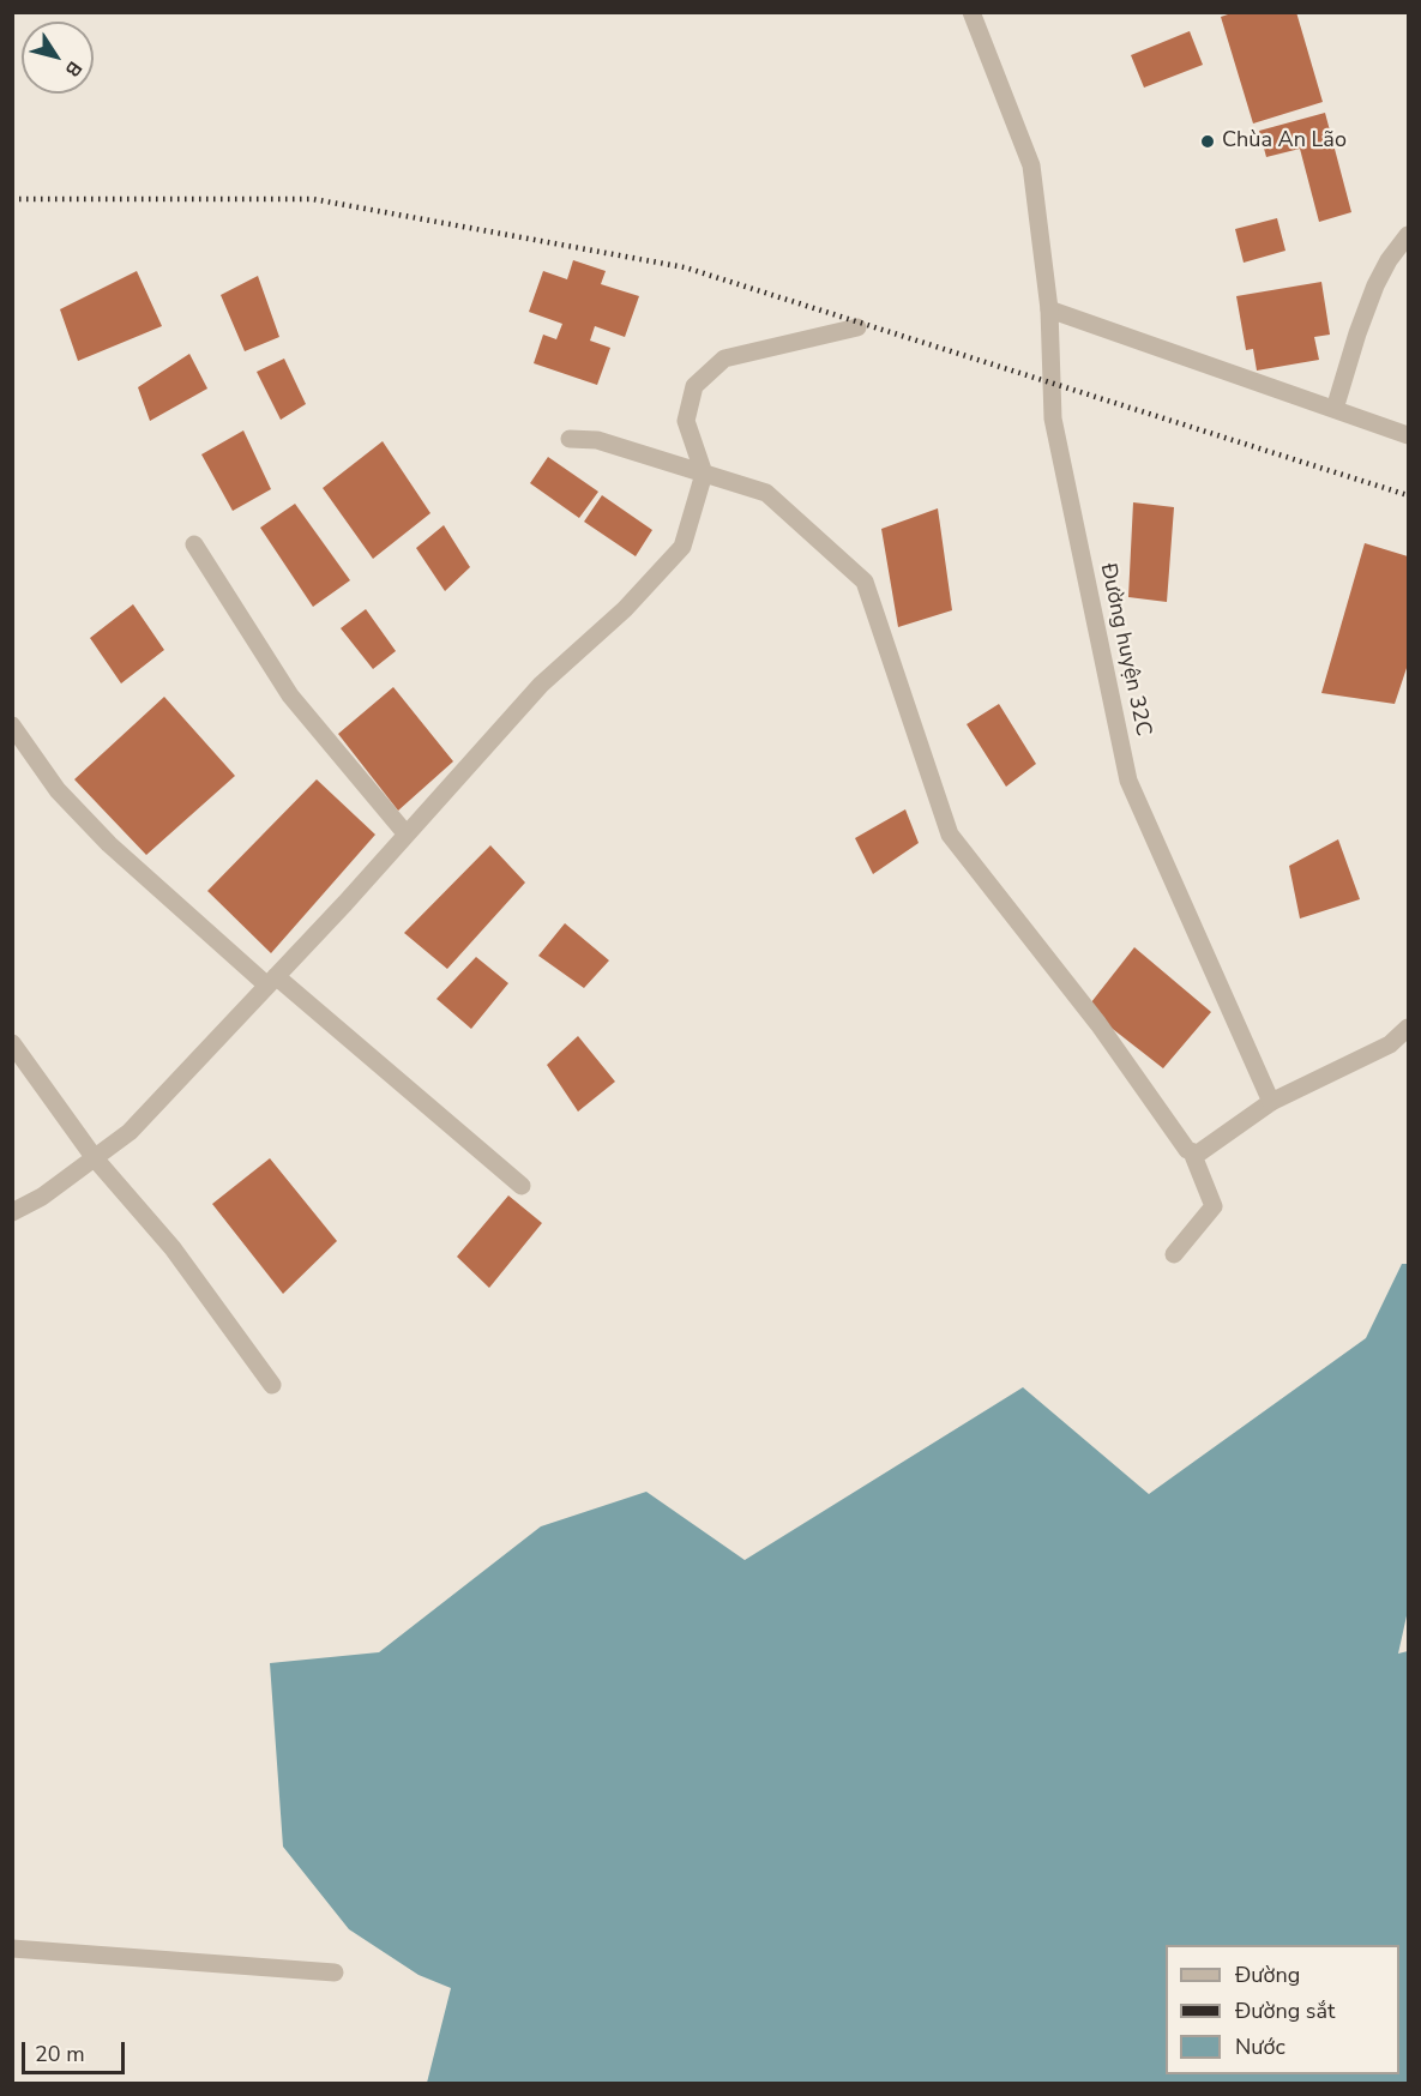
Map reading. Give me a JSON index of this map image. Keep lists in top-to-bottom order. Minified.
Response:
{"streets":{"street":["Đường huyện 32C"]},"places":["Chùa An Lão"],"legend":["Đường","Đường sắt","Nước"],"scale_bar":"20 m","north":"bottom right"}
